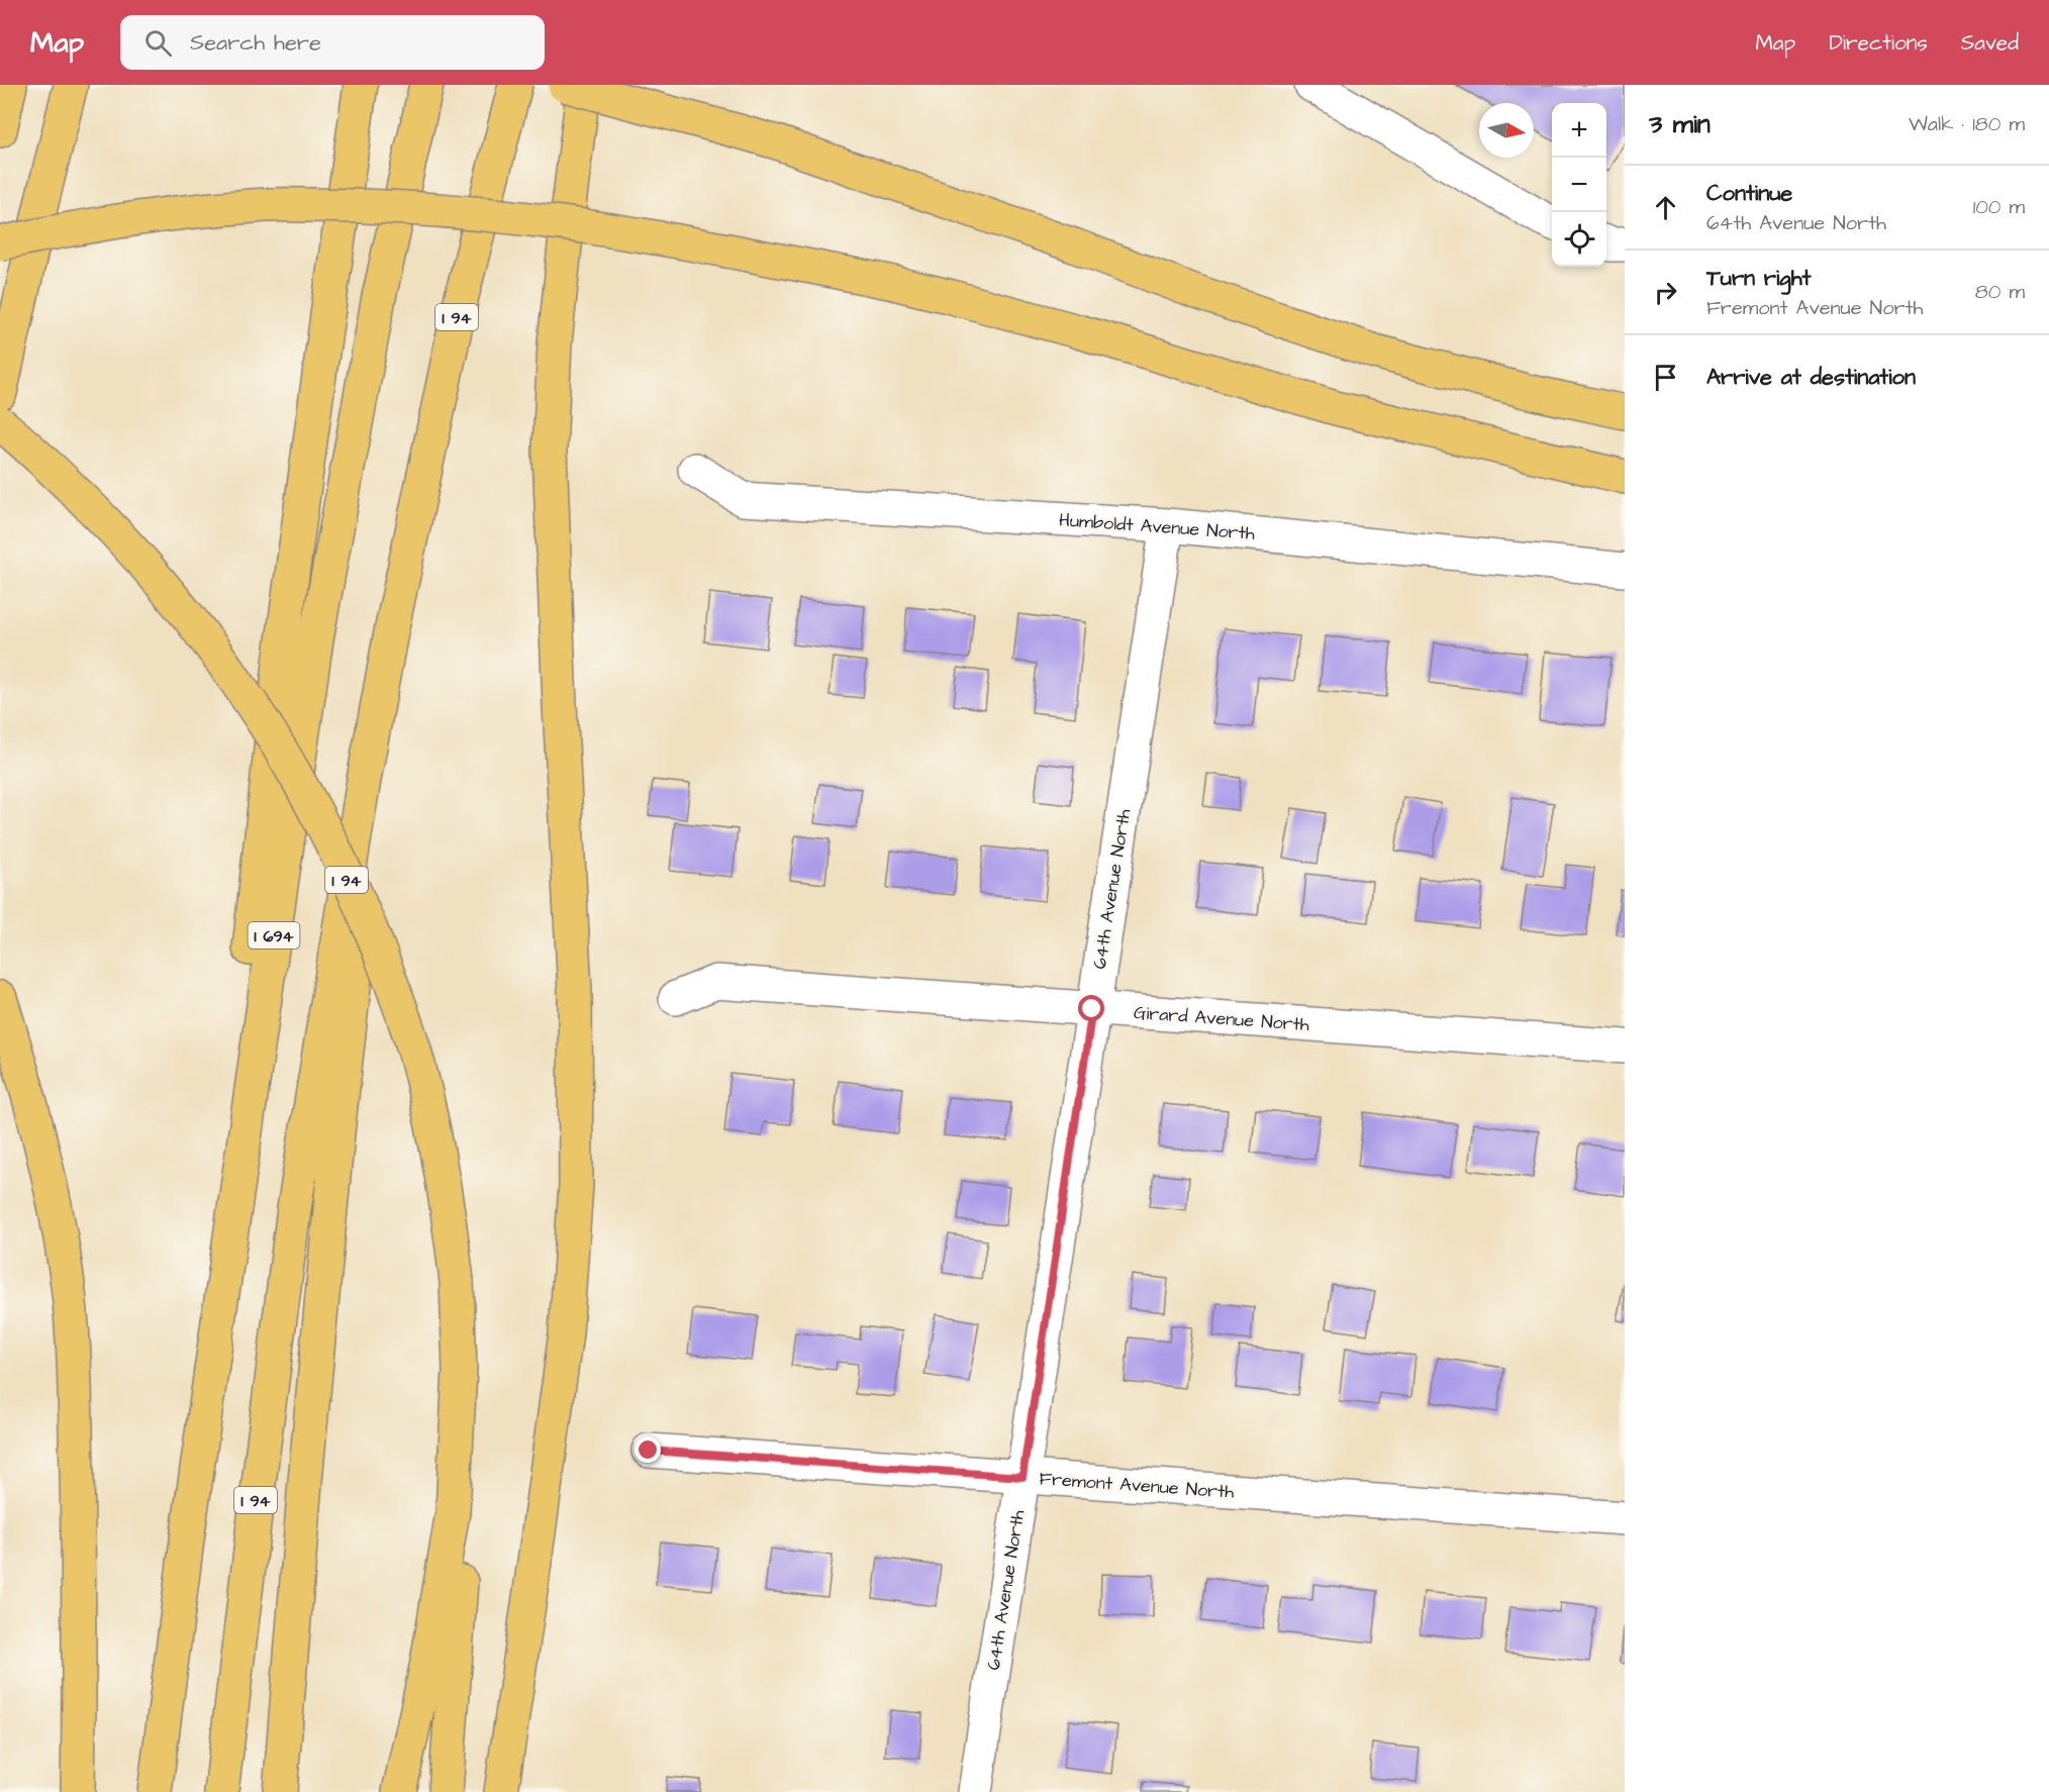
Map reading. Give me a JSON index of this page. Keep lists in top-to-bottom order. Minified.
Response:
{"streets":{"highway":["I 94","I 694"],"street":["Humboldt Avenue North","64th Avenue North","Girard Avenue North","Fremont Avenue North"]},"crossings":[["Humboldt Avenue North","64th Avenue North"],["64th Avenue North","Girard Avenue North"],["64th Avenue North","Fremont Avenue North"]],"north":"right","page":{"header":"Map","search":"Search here","nav":["Map","Directions","Saved"],"heading":["3 min","Walk · 180 m"],"map_buttons":["+","−"],"list":[["Continue","64th Avenue North","100 m"],["Turn right","Fremont Avenue North","80 m"],"Arrive at destination"]}}
